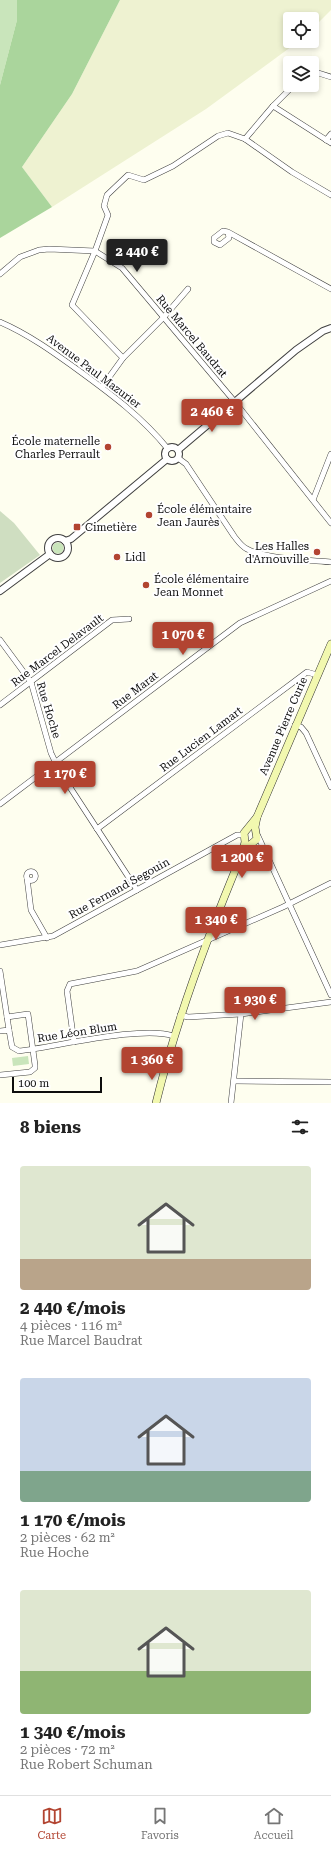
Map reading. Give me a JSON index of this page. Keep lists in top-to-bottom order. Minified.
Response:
{"streets":{"main road":["Avenue Pierre Curie"],"street":["Rue Marcel Baudrat","Avenue Paul Mazurier","Rue Marcel Delavault","Rue Marat","Rue Hoche","Rue Lucien Lamart","Rue Fernand Segouin","Rue Léon Blum"]},"crossings":[["Rue Marcel Delavault","Rue Hoche"],["Rue Marat","Rue Hoche"],["Rue Hoche","Rue Lucien Lamart"],["Rue Hoche","Rue Fernand Segouin"],["Avenue Pierre Curie","Rue Lucien Lamart"],["Avenue Pierre Curie","Rue Fernand Segouin"],["Avenue Pierre Curie","Rue Léon Blum"]],"places":{"other":["École maternelle Charles Perrault","École élémentaire Jean Jaurès","Les Halles d'Arnouville","Lidl","École élémentaire Jean Monnet"],"transit":["Cimetière"]},"scale_bar":"100 m","page":{"price":["2 440 €","2 460 €","1 070 €","1 170 €","1 200 €","1 340 €","1 930 €","1 360 €"],"scale":"100 m","heading":"8 biens","list":[{"name":"2 440 €/mois","note":"4 pièces · 116 m² · Rue Marcel Baudrat"},{"name":"1 170 €/mois","note":"2 pièces · 62 m² · Rue Hoche"},{"name":"1 340 €/mois","note":"2 pièces · 72 m² · Rue Robert Schuman"}],"tabs":["Carte","Favoris","Accueil"]}}
